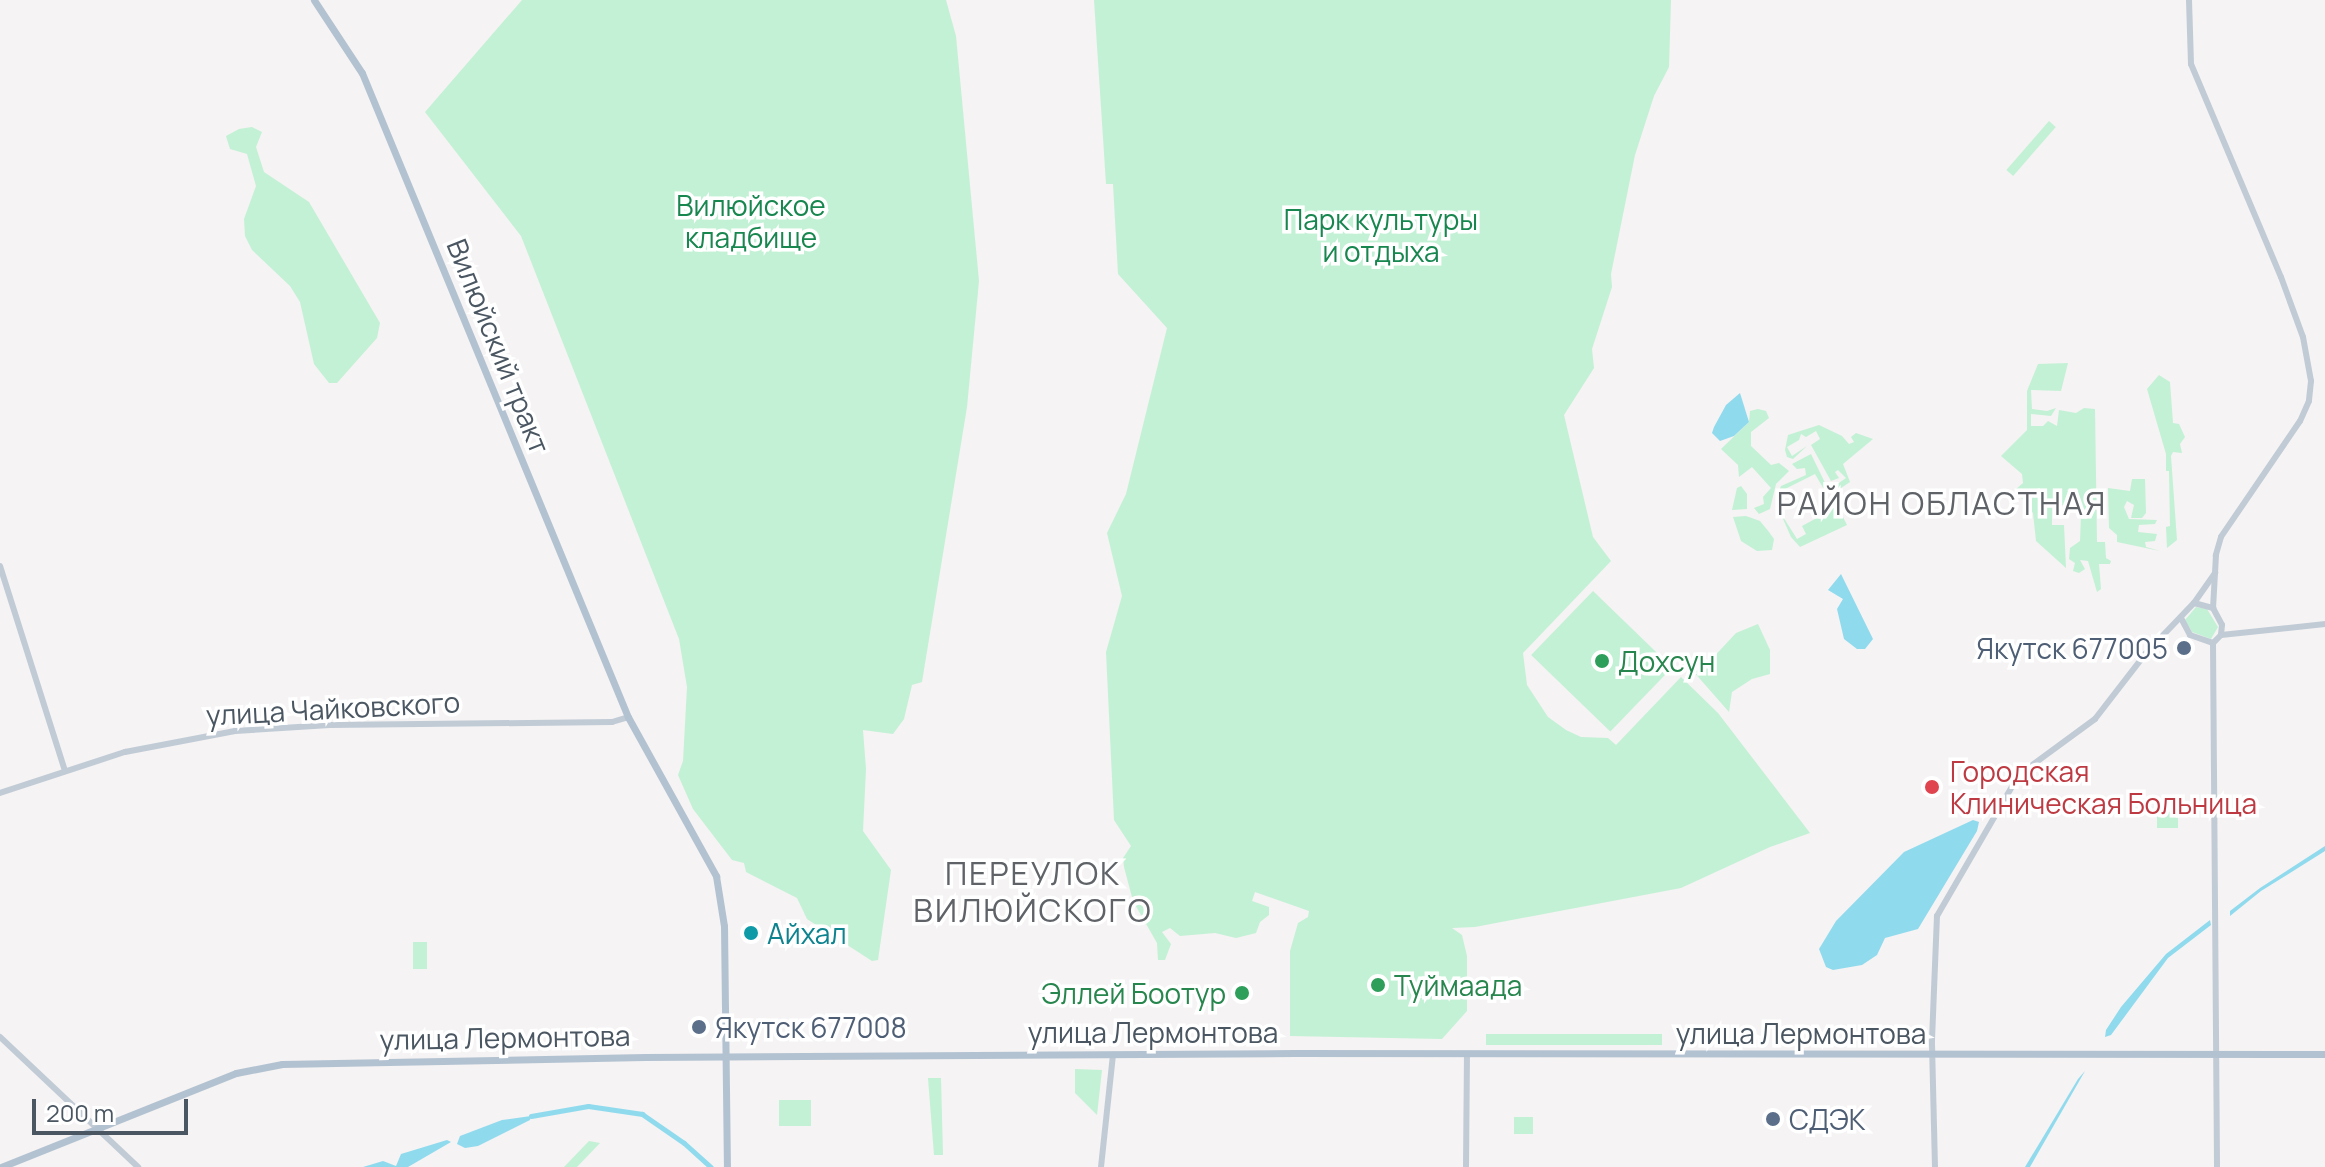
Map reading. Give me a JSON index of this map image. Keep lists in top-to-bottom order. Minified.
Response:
{"streets":{"main road":["Вилюйский тракт","улица Лермонтова"],"street":["улица Чайковского"]},"crossings":[["Вилюйский тракт","улица Чайковского"],["Вилюйский тракт","улица Лермонтова"]],"districts":["РАЙОН ОБЛАСТНАЯ","ПЕРЕУЛОК ВИЛЮЙСКОГО"],"parks":["Вилюйское кладбище","Парк культуры и отдыха"],"places":["Якутск 677005","Дохсун","Городская Клиническая Больница","Айхал","Туймаада","Эллей Боотур","Якутск 677008","СДЭК"],"scale_bar":"200 m"}
